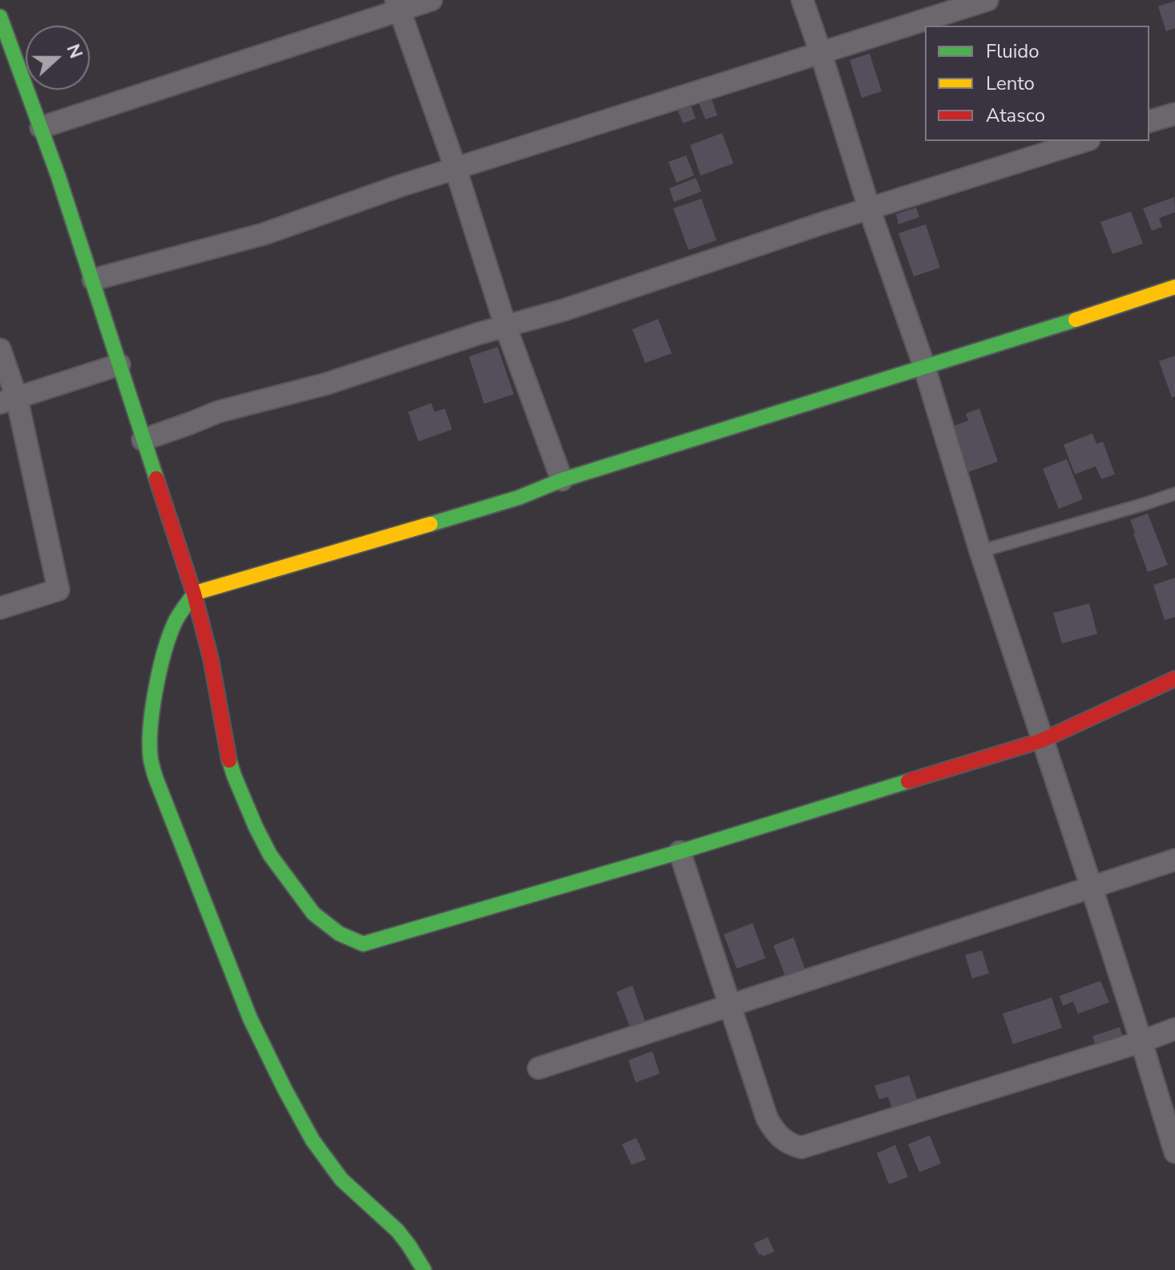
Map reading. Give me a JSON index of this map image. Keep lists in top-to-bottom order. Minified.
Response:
{"legend":["Fluido","Lento","Atasco"],"north":"right"}
